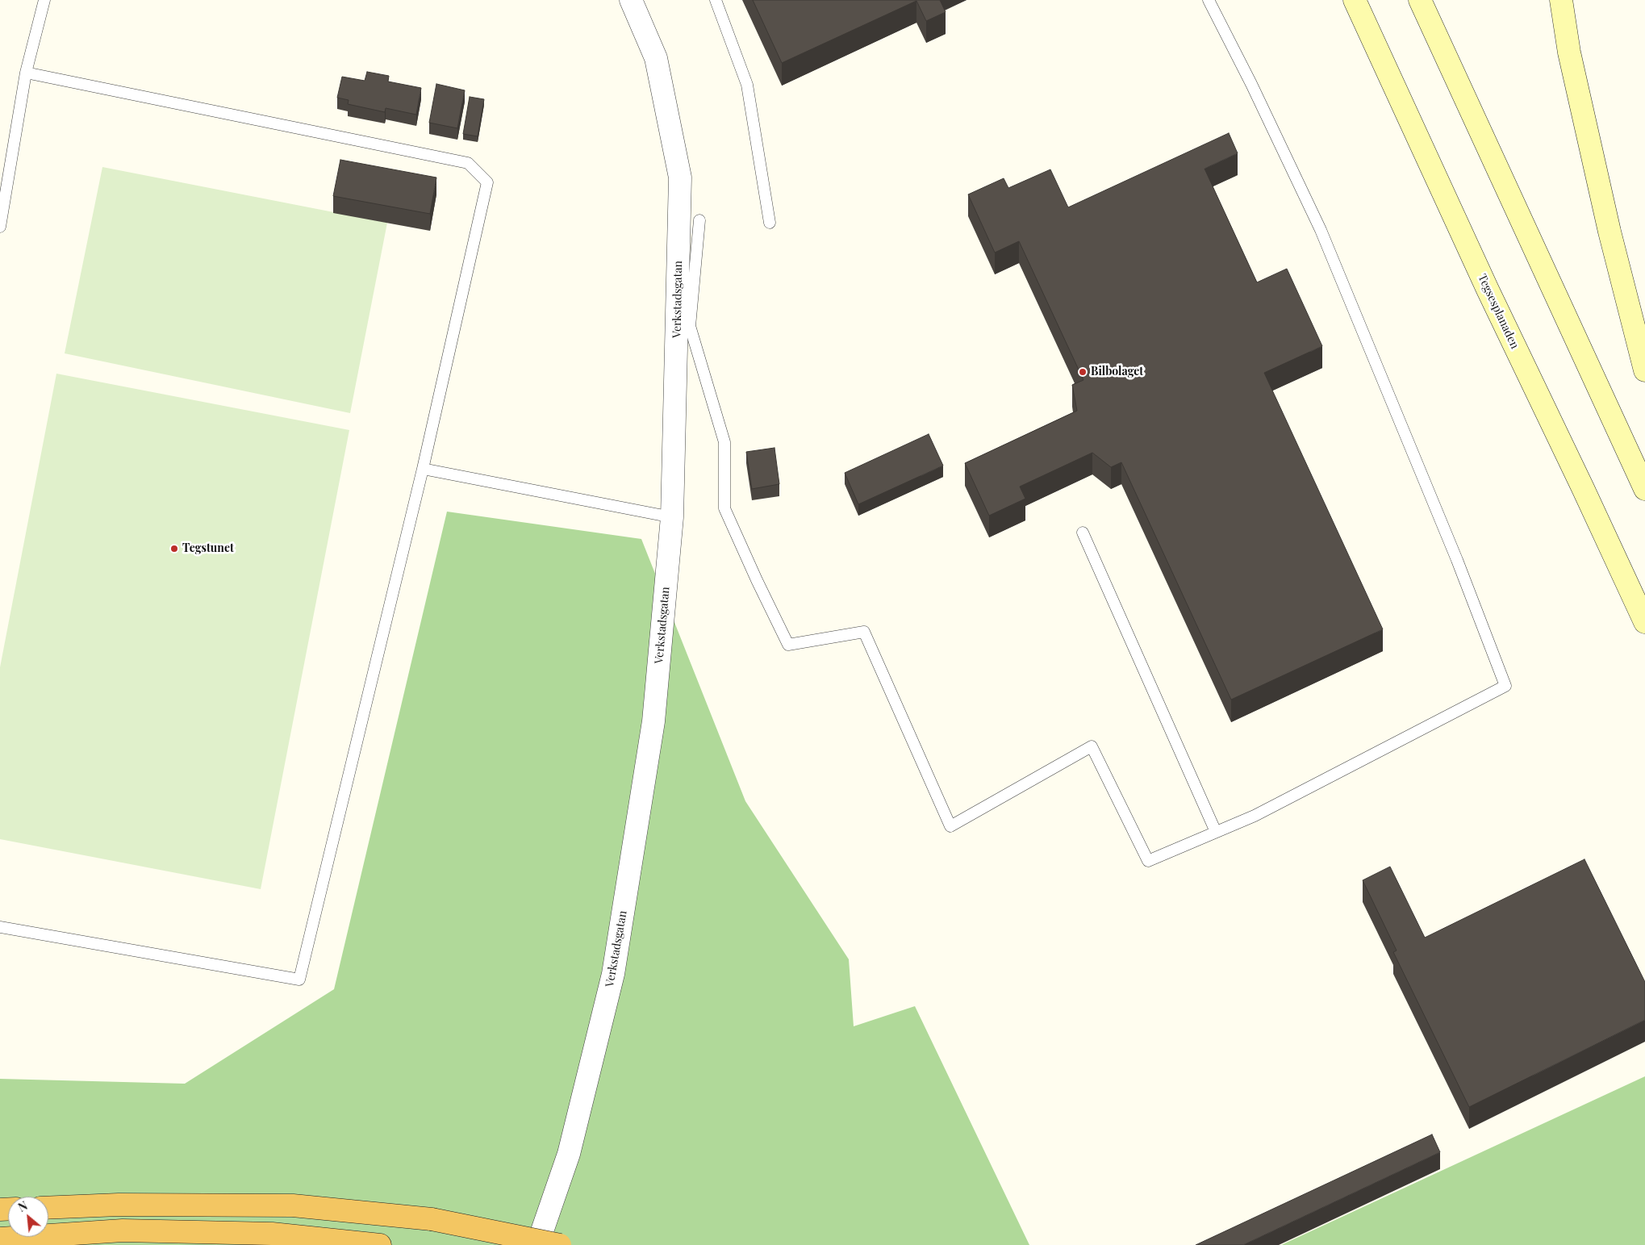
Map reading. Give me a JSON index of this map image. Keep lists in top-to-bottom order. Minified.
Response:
{"streets":{"main road":["Tegsesplanaden"],"street":["Verkstadsgatan"]},"places":["Bilbolaget","Tegstunet"],"north":"top left"}
